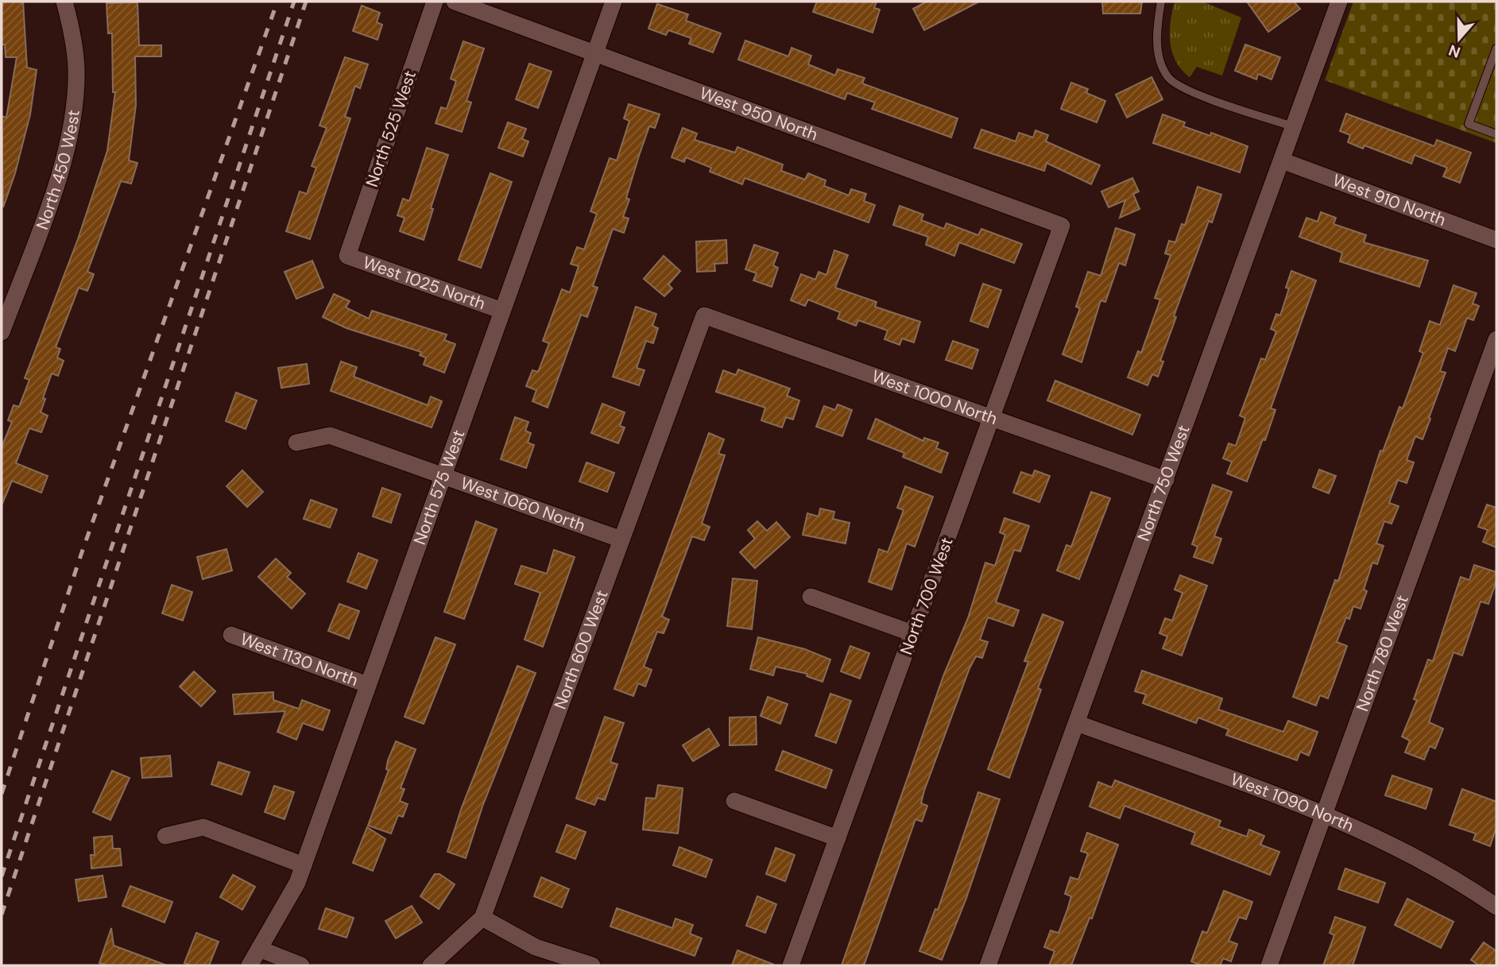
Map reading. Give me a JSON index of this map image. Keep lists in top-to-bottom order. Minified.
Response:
{"streets":{"street":["West 950 North","North 525 West","North 450 West","West 910 North","West 1025 North","West 1000 North","North 750 West","North 575 West","West 1060 North","North 700 West","North 600 West","North 780 West","West 1130 North","West 1090 North"]},"crossings":[["West 950 North","North 575 West"],["West 950 North","North 700 West"],["North 525 West","West 1025 North"],["West 910 North","North 750 West"],["West 1025 North","North 575 West"],["West 1000 North","North 750 West"],["West 1000 North","North 700 West"],["West 1000 North","North 600 West"],["North 750 West","West 1090 North"],["North 575 West","West 1060 North"],["North 575 West","West 1130 North"],["West 1060 North","North 600 West"],["North 780 West","West 1090 North"]],"north":"bottom"}
